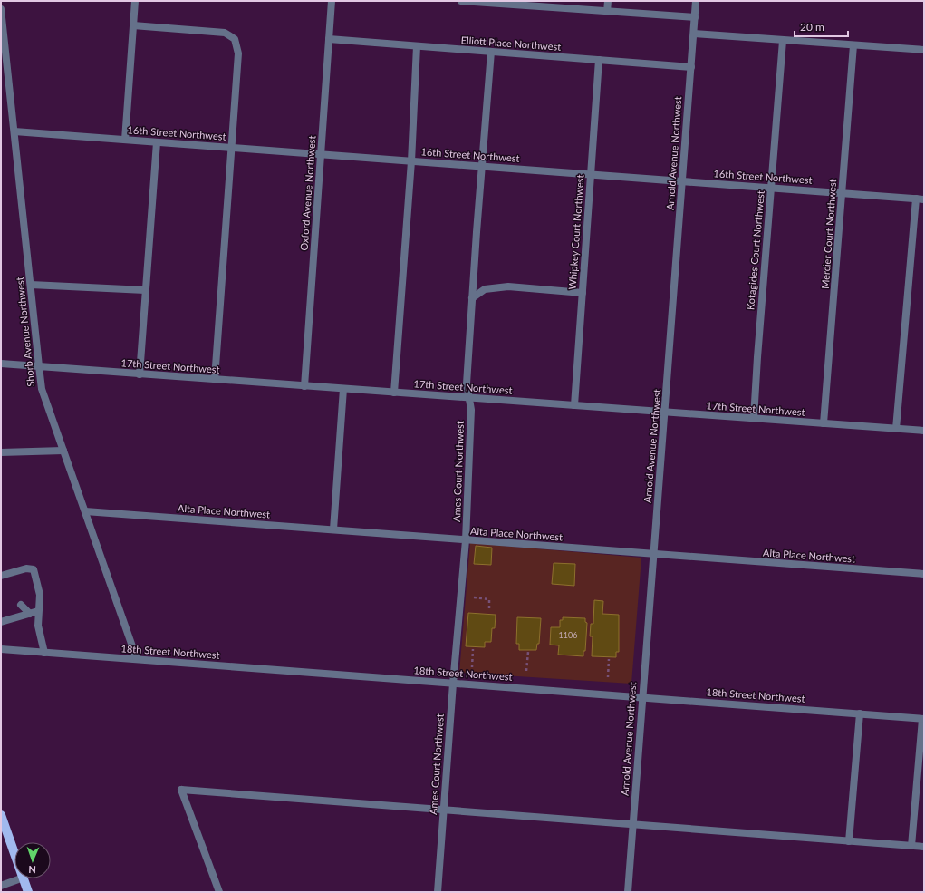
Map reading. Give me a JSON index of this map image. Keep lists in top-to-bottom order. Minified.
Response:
{"streets":{"street":["Elliott Place Northwest","16th Street Northwest","Arnold Avenue Northwest","Oxford Avenue Northwest","Whipkey Court Northwest","Mercier Court Northwest","Kotagides Court Northwest","Shorb Avenue Northwest","17th Street Northwest","Ames Court Northwest","Alta Place Northwest","18th Street Northwest"]},"crossings":[["Elliott Place Northwest","Arnold Avenue Northwest"],["Elliott Place Northwest","Oxford Avenue Northwest"],["Elliott Place Northwest","Whipkey Court Northwest"],["Elliott Place Northwest","Ames Court Northwest"],["16th Street Northwest","Arnold Avenue Northwest"],["16th Street Northwest","Oxford Avenue Northwest"],["16th Street Northwest","Whipkey Court Northwest"],["16th Street Northwest","Mercier Court Northwest"],["16th Street Northwest","Kotagides Court Northwest"],["16th Street Northwest","Shorb Avenue Northwest"],["16th Street Northwest","Ames Court Northwest"],["Arnold Avenue Northwest","17th Street Northwest"],["Arnold Avenue Northwest","Alta Place Northwest"],["Arnold Avenue Northwest","18th Street Northwest"],["Oxford Avenue Northwest","17th Street Northwest"],["Whipkey Court Northwest","17th Street Northwest"],["Mercier Court Northwest","17th Street Northwest"],["Kotagides Court Northwest","17th Street Northwest"],["Shorb Avenue Northwest","17th Street Northwest"],["Shorb Avenue Northwest","Alta Place Northwest"],["Shorb Avenue Northwest","18th Street Northwest"],["17th Street Northwest","Ames Court Northwest"],["Ames Court Northwest","Alta Place Northwest"],["Ames Court Northwest","18th Street Northwest"]],"house_numbers":["1106"],"scale_bar":"20 m","north":"bottom"}
